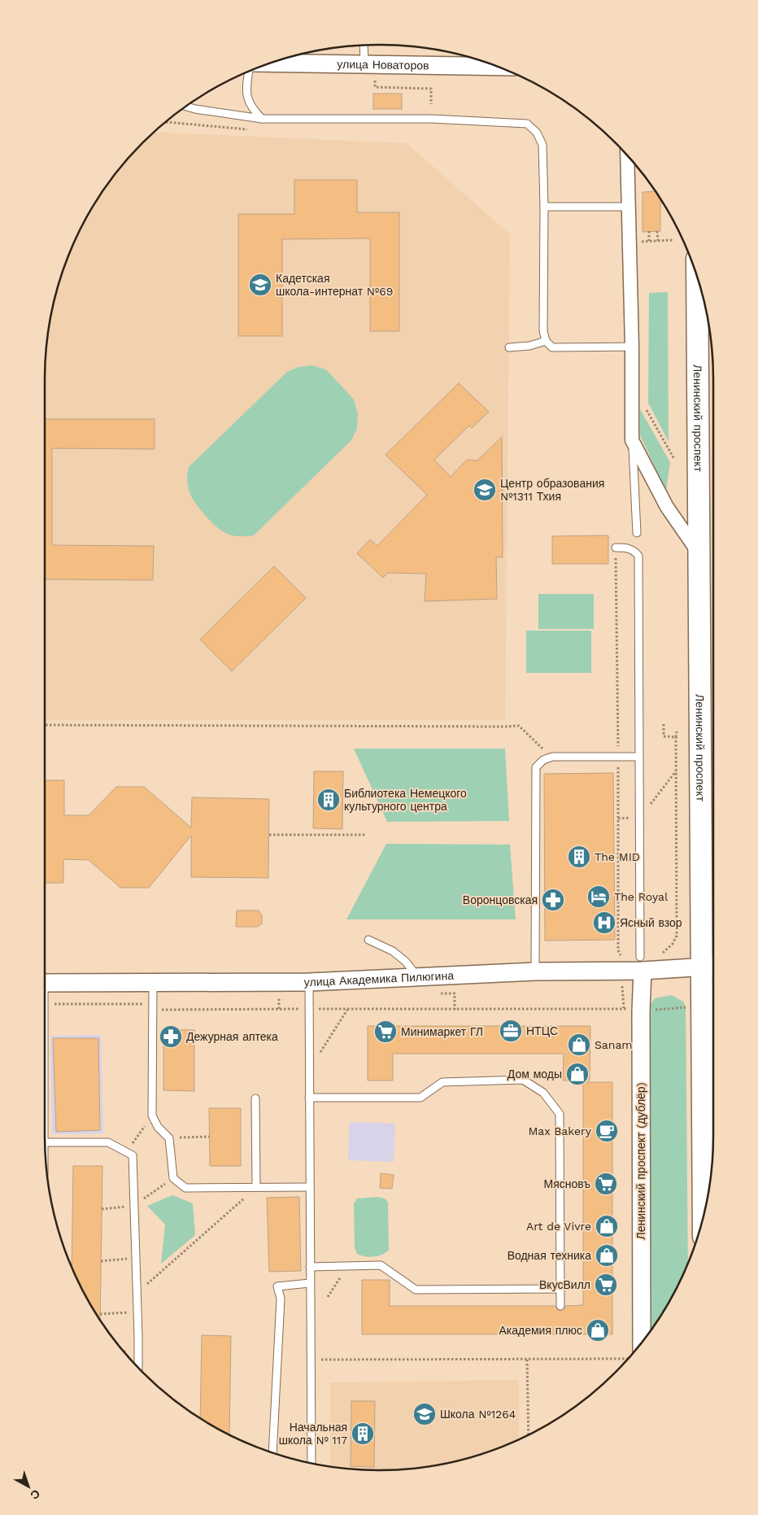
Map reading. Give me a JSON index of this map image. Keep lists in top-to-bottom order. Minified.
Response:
{"streets":{"main road":["Ленинский проспект"],"street":["улица Новаторов","улица Академика Пилюгина","Ленинский проспект (дублёр)"]},"crossings":[["Ленинский проспект","улица Академика Пилюгина"],["улица Академика Пилюгина","Ленинский проспект (дублёр)"]],"places":{"school or university":["Кадетская школа-интернат №69","Центр образования №1311 Тхия","Школа №1264"],"building":["Библиотека Немецкого культурного центра","The MID","Начальная школа № 117"],"hotel":["The Royal"],"pharmacy":["Воронцовская","Дежурная аптека"],"hospital":["Ясный взор"],"office":["НТЦС"],"supermarket":["Минимаркет ГЛ","Мясновъ","ВкусВилл"],"shop":["Sanam","Дом моды","Art de Vivre","Водная техника","Академия плюс"],"cafe":["Max Bakery"]},"north":"bottom right"}
